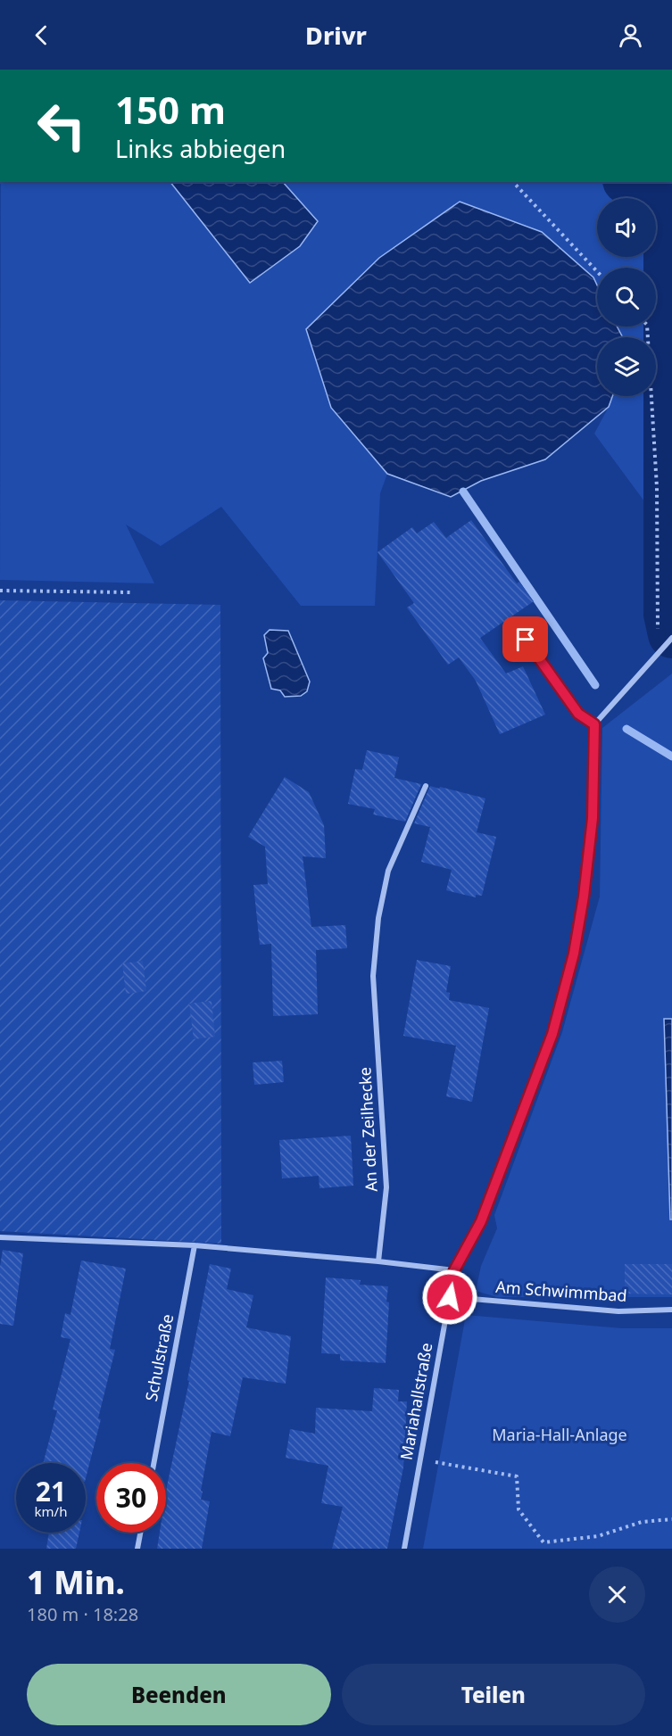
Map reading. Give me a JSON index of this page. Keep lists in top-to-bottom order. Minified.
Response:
{"streets":{"street":["An der Zeilhecke","Am Schwimmbad","Schulstraße","Mariahallstraße"]},"crossings":[["Am Schwimmbad","Mariahallstraße"]],"parks":["Maria-Hall-Anlage"],"page":{"header":"Drivr","turn":["150 m","Links abbiegen"],"speed":"21 km/h","limit":"30","heading":["1 Min.","180 m · 18:28"],"buttons":["Beenden","Teilen"]}}
